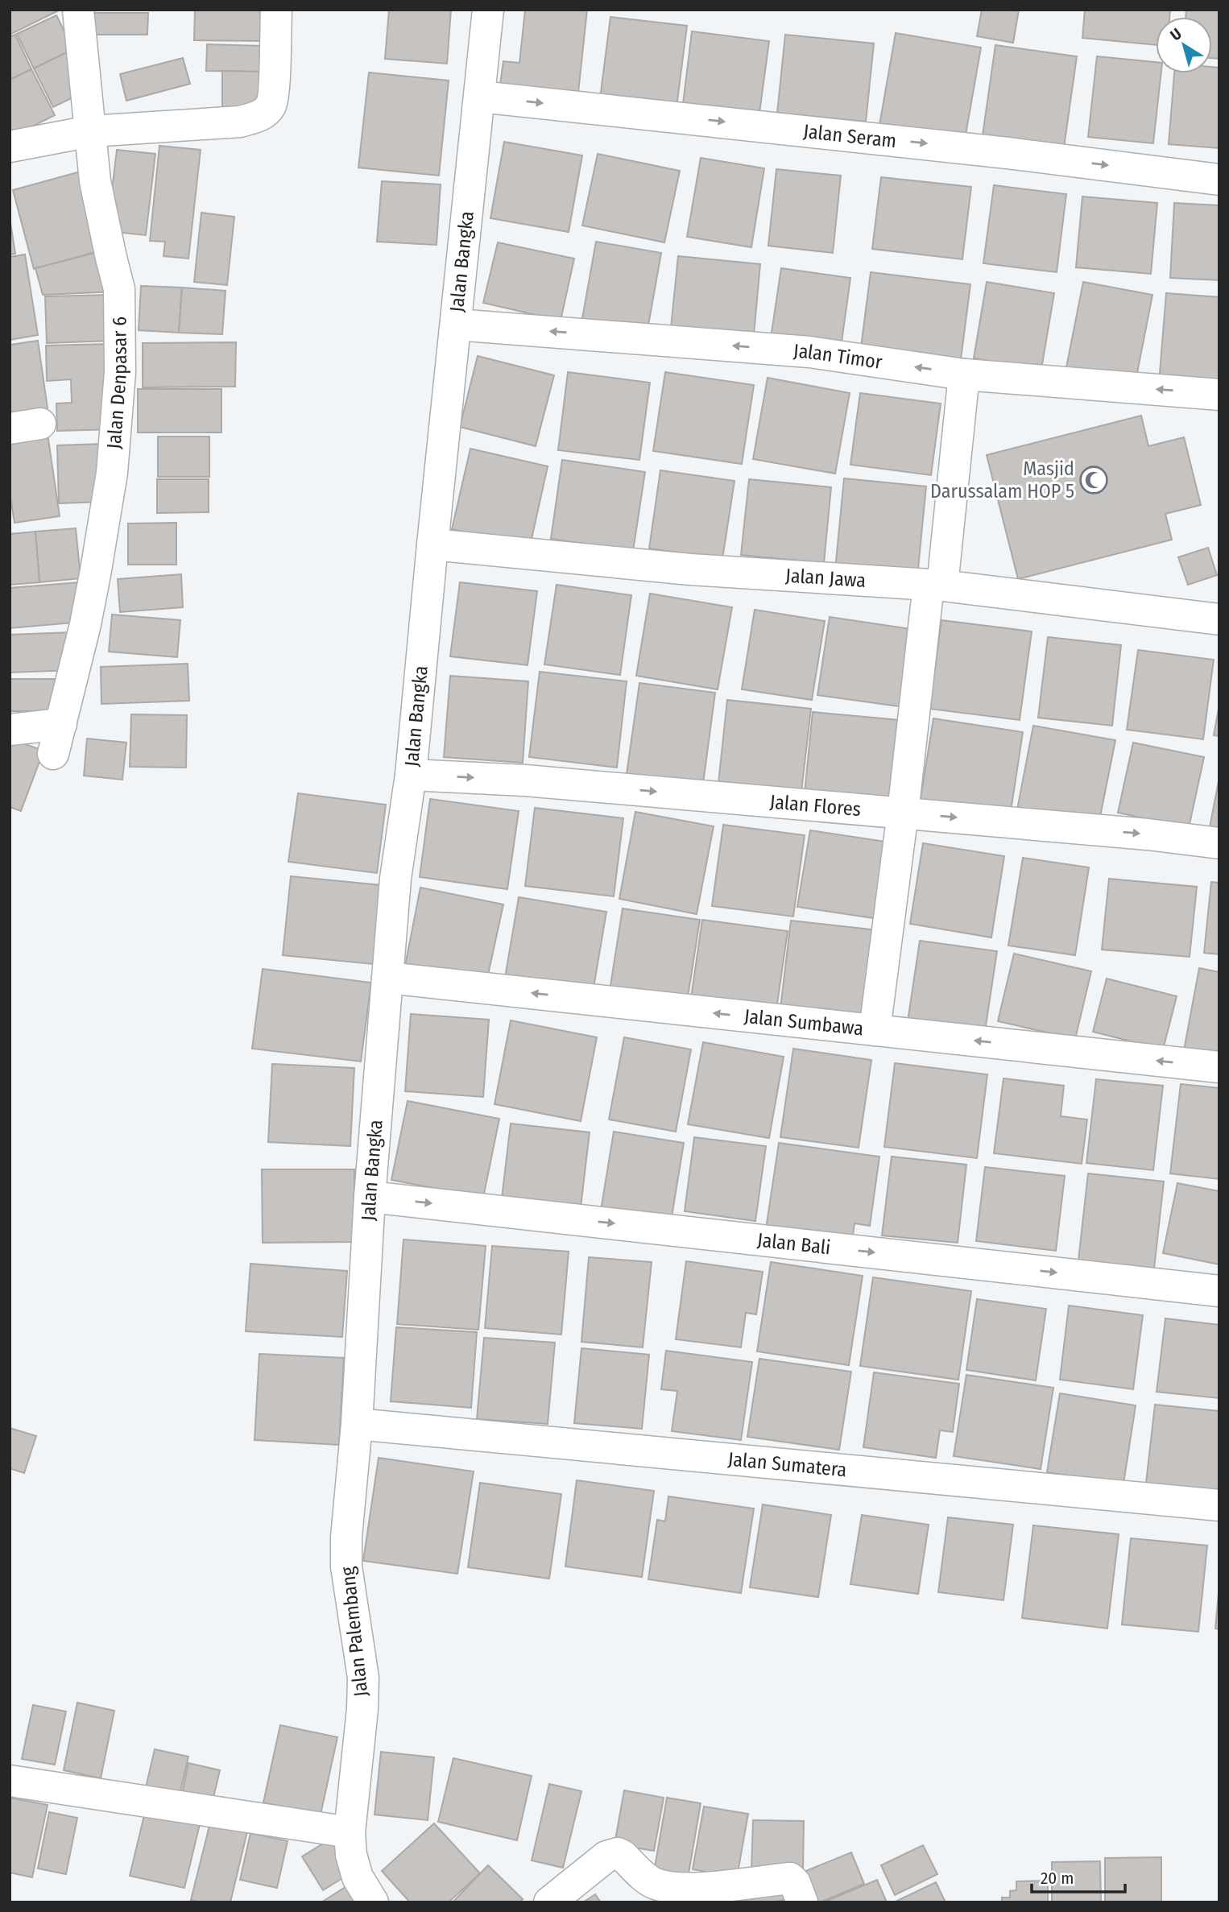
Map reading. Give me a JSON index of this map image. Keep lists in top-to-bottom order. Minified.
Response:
{"streets":{"street":["Jalan Seram","Jalan Bangka","Jalan Timor","Jalan Denpasar 6","Jalan Jawa","Jalan Flores","Jalan Sumbawa","Jalan Bali","Jalan Sumatera","Jalan Palembang"]},"crossings":[["Jalan Seram","Jalan Bangka"],["Jalan Bangka","Jalan Timor"],["Jalan Bangka","Jalan Jawa"],["Jalan Bangka","Jalan Flores"],["Jalan Bangka","Jalan Sumbawa"],["Jalan Bangka","Jalan Bali"],["Jalan Bangka","Jalan Sumatera"],["Jalan Bangka","Jalan Palembang"],["Jalan Sumatera","Jalan Palembang"]],"one_way":["Jalan Seram","Jalan Timor","Jalan Flores","Jalan Sumbawa","Jalan Bali"],"places":{"mosque":["Masjid Darussalam HOP 5"]},"scale_bar":"20 m","north":"top left"}
